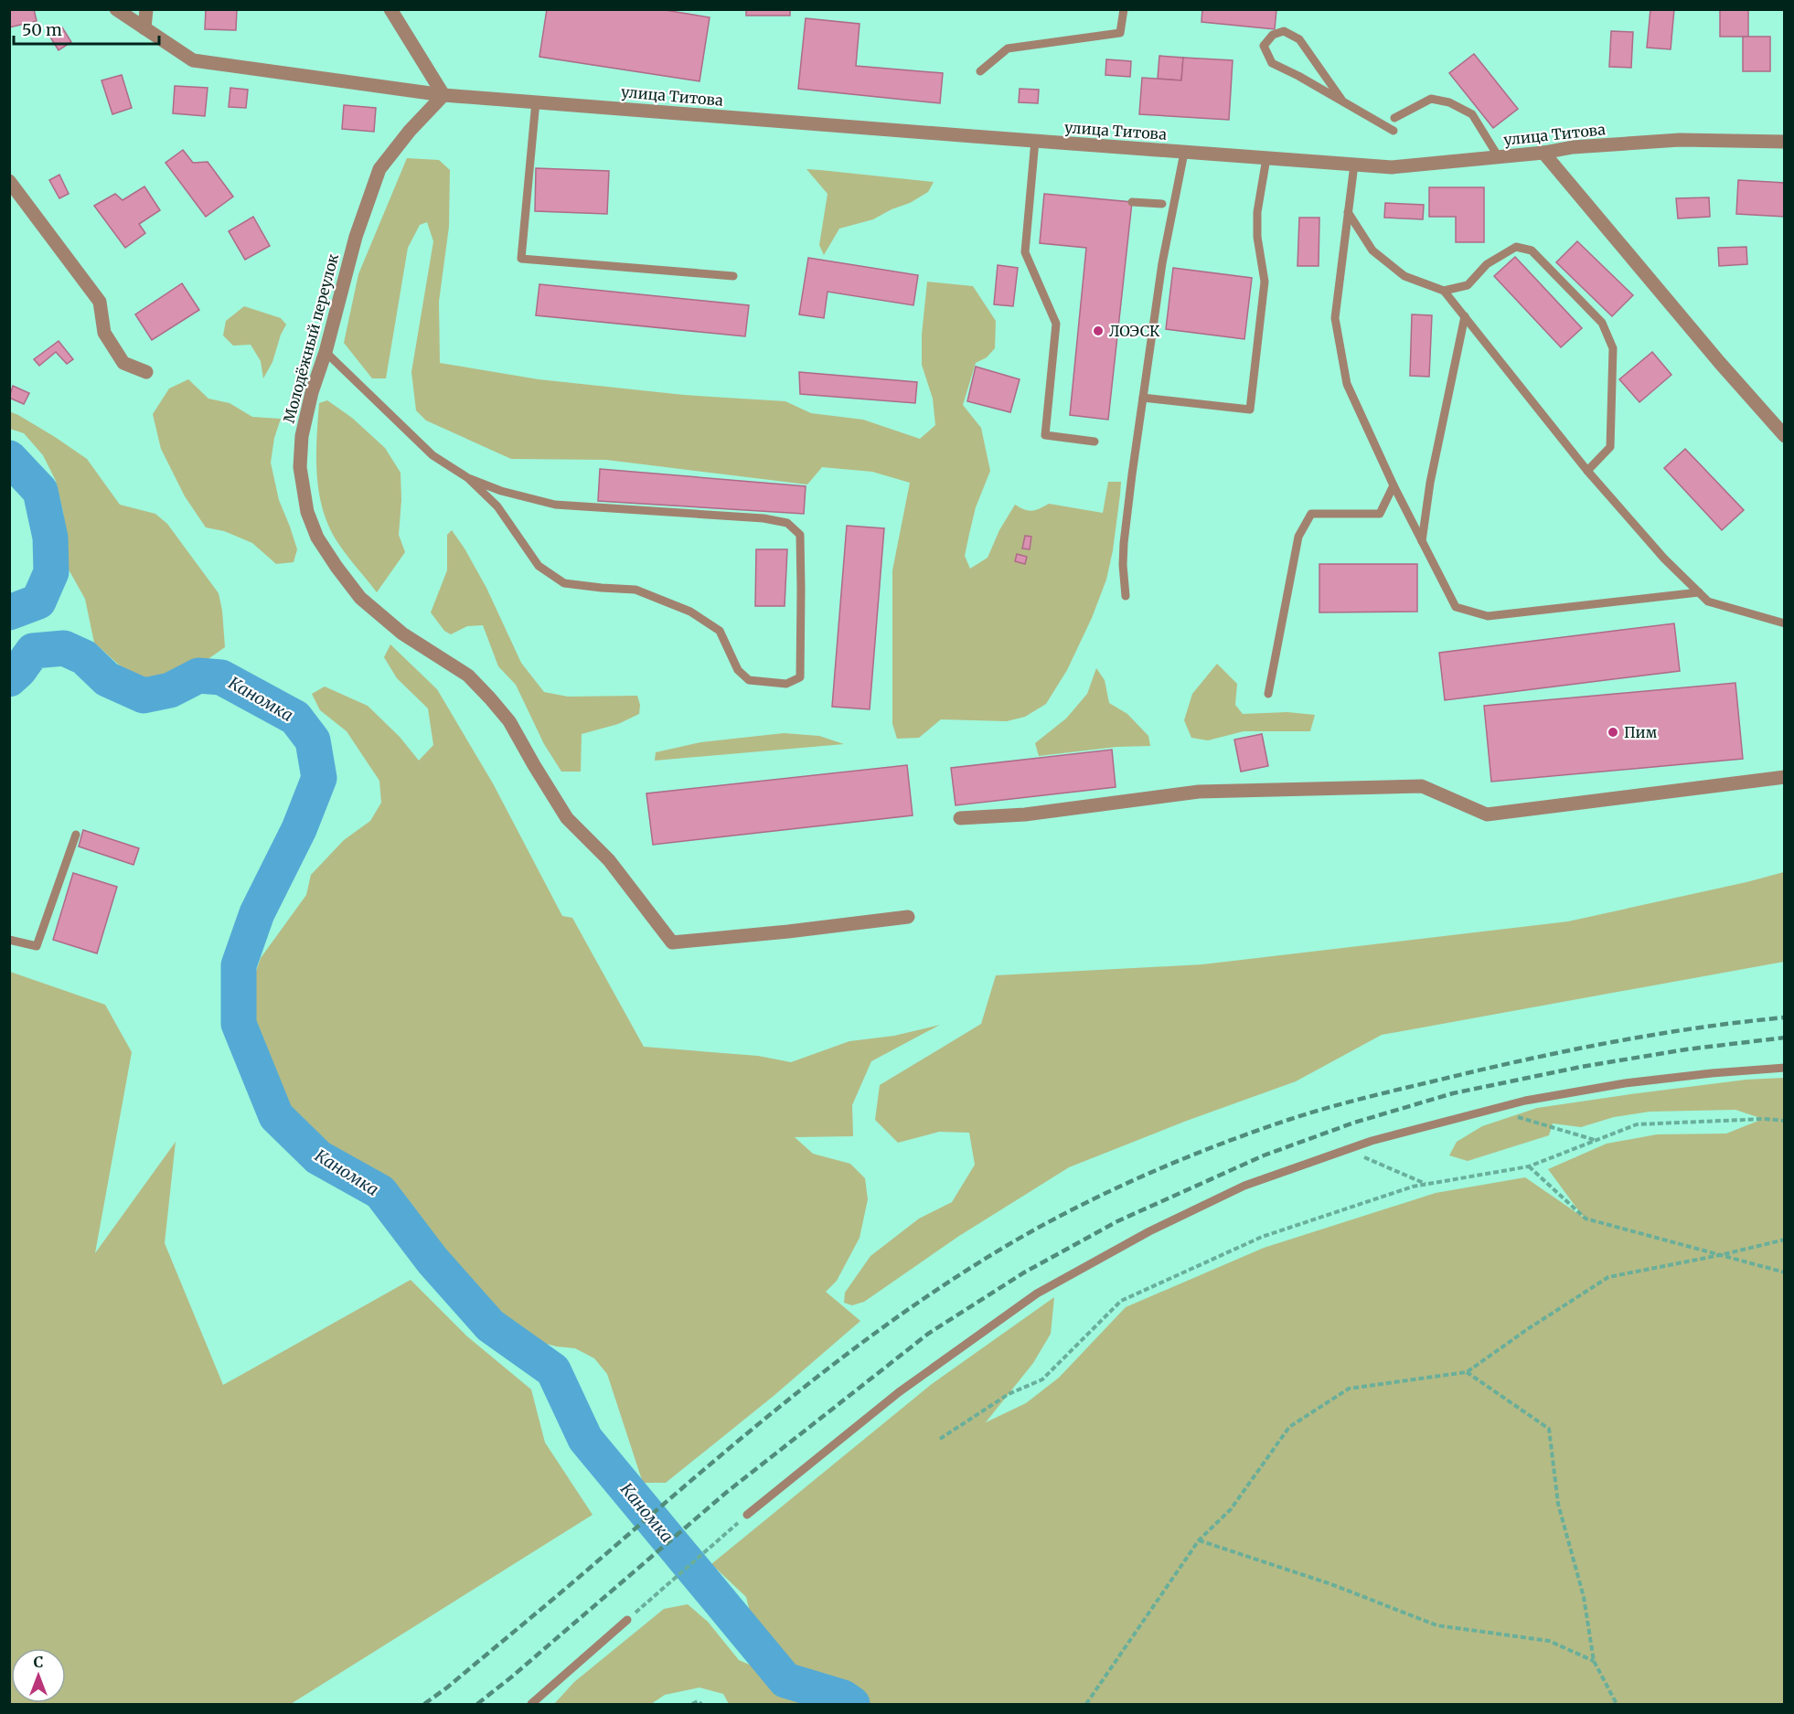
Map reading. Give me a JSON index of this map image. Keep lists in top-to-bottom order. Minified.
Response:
{"streets":{"street":["улица Титова","Молодёжный переулок"]},"crossings":[["улица Титова","Молодёжный переулок"]],"water":["Каномка"],"places":["ЛОЭСК","Пим"],"scale_bar":"50 m","north":"top"}
